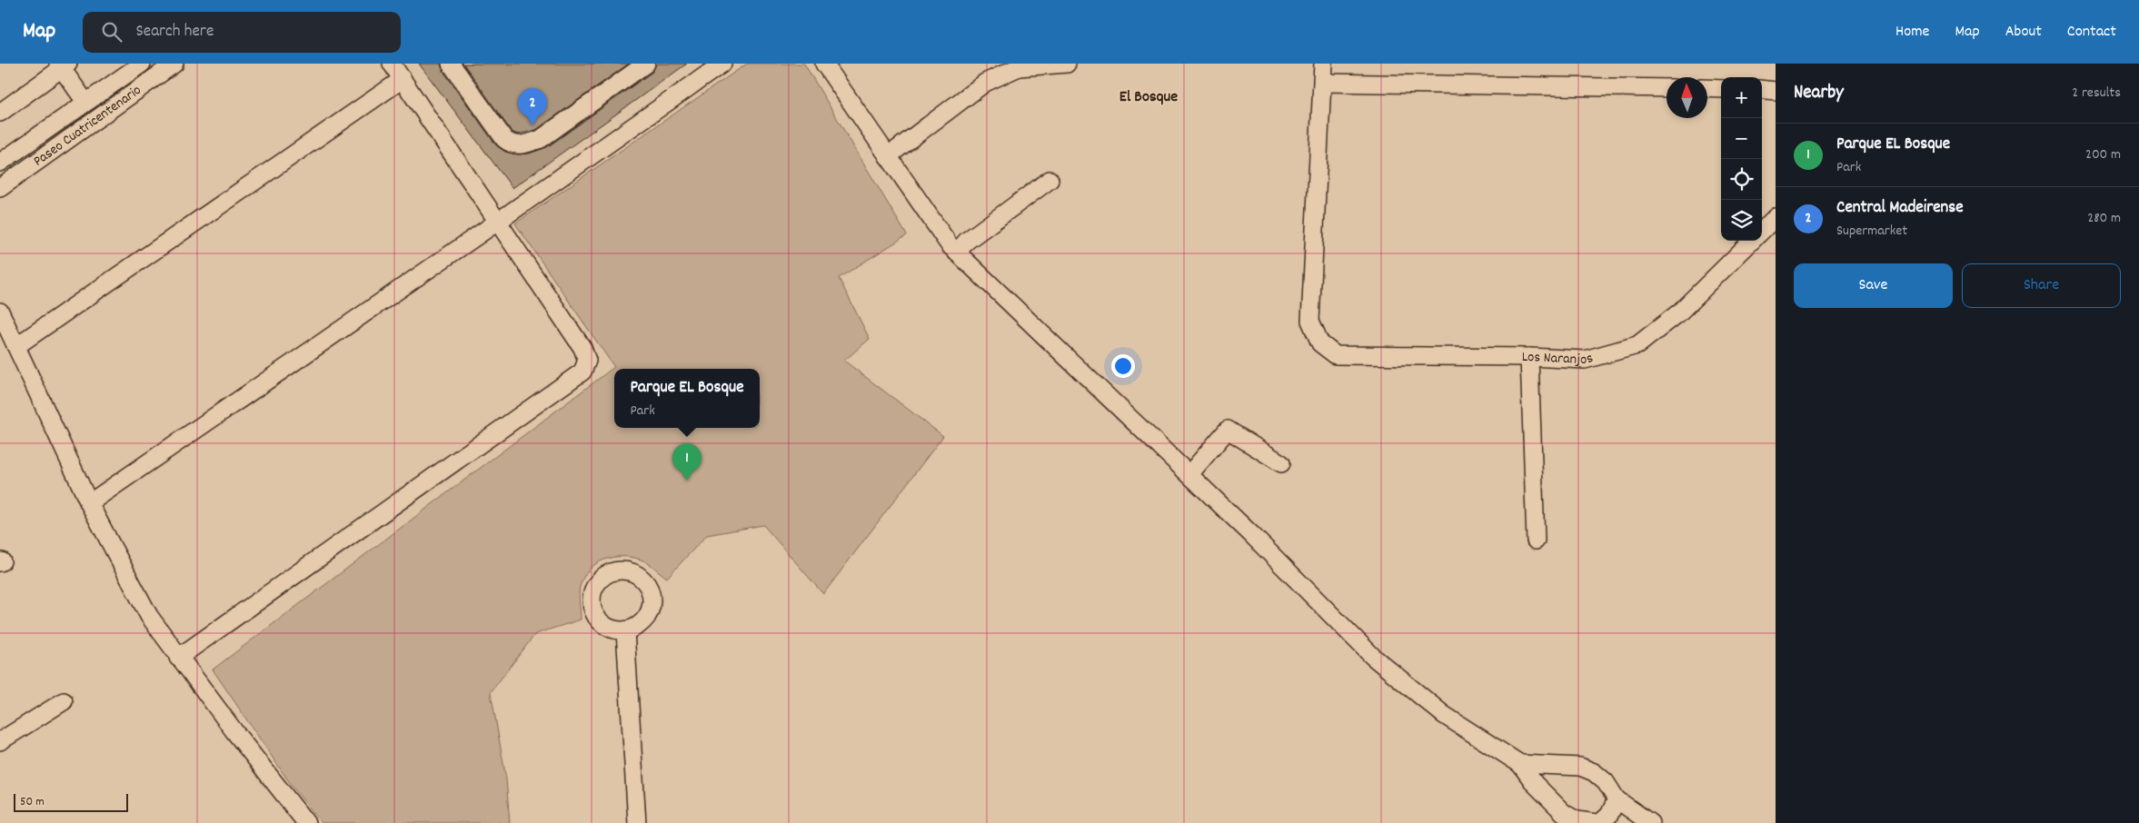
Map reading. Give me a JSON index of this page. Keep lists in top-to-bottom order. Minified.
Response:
{"streets":{"street":["Paseo Cuatricentenario","Los Naranjos"]},"districts":["El Bosque"],"scale_bar":"50 m","north":"top","page":{"header":"Map","search":"Search here","nav":["Home","Map","About","Contact"],"heading":["Nearby","2 results"],"map_buttons":["+","−"],"pins":["2","1"],"list":[{"mark":"1","name":"Parque EL Bosque","note":"Park","value":"200 m"},{"mark":"2","name":"Central Madeirense","note":"Supermarket","value":"280 m"}],"buttons":["Save","Share"],"popup":["Parque EL Bosque","Park"],"scale":"50 m"}}
